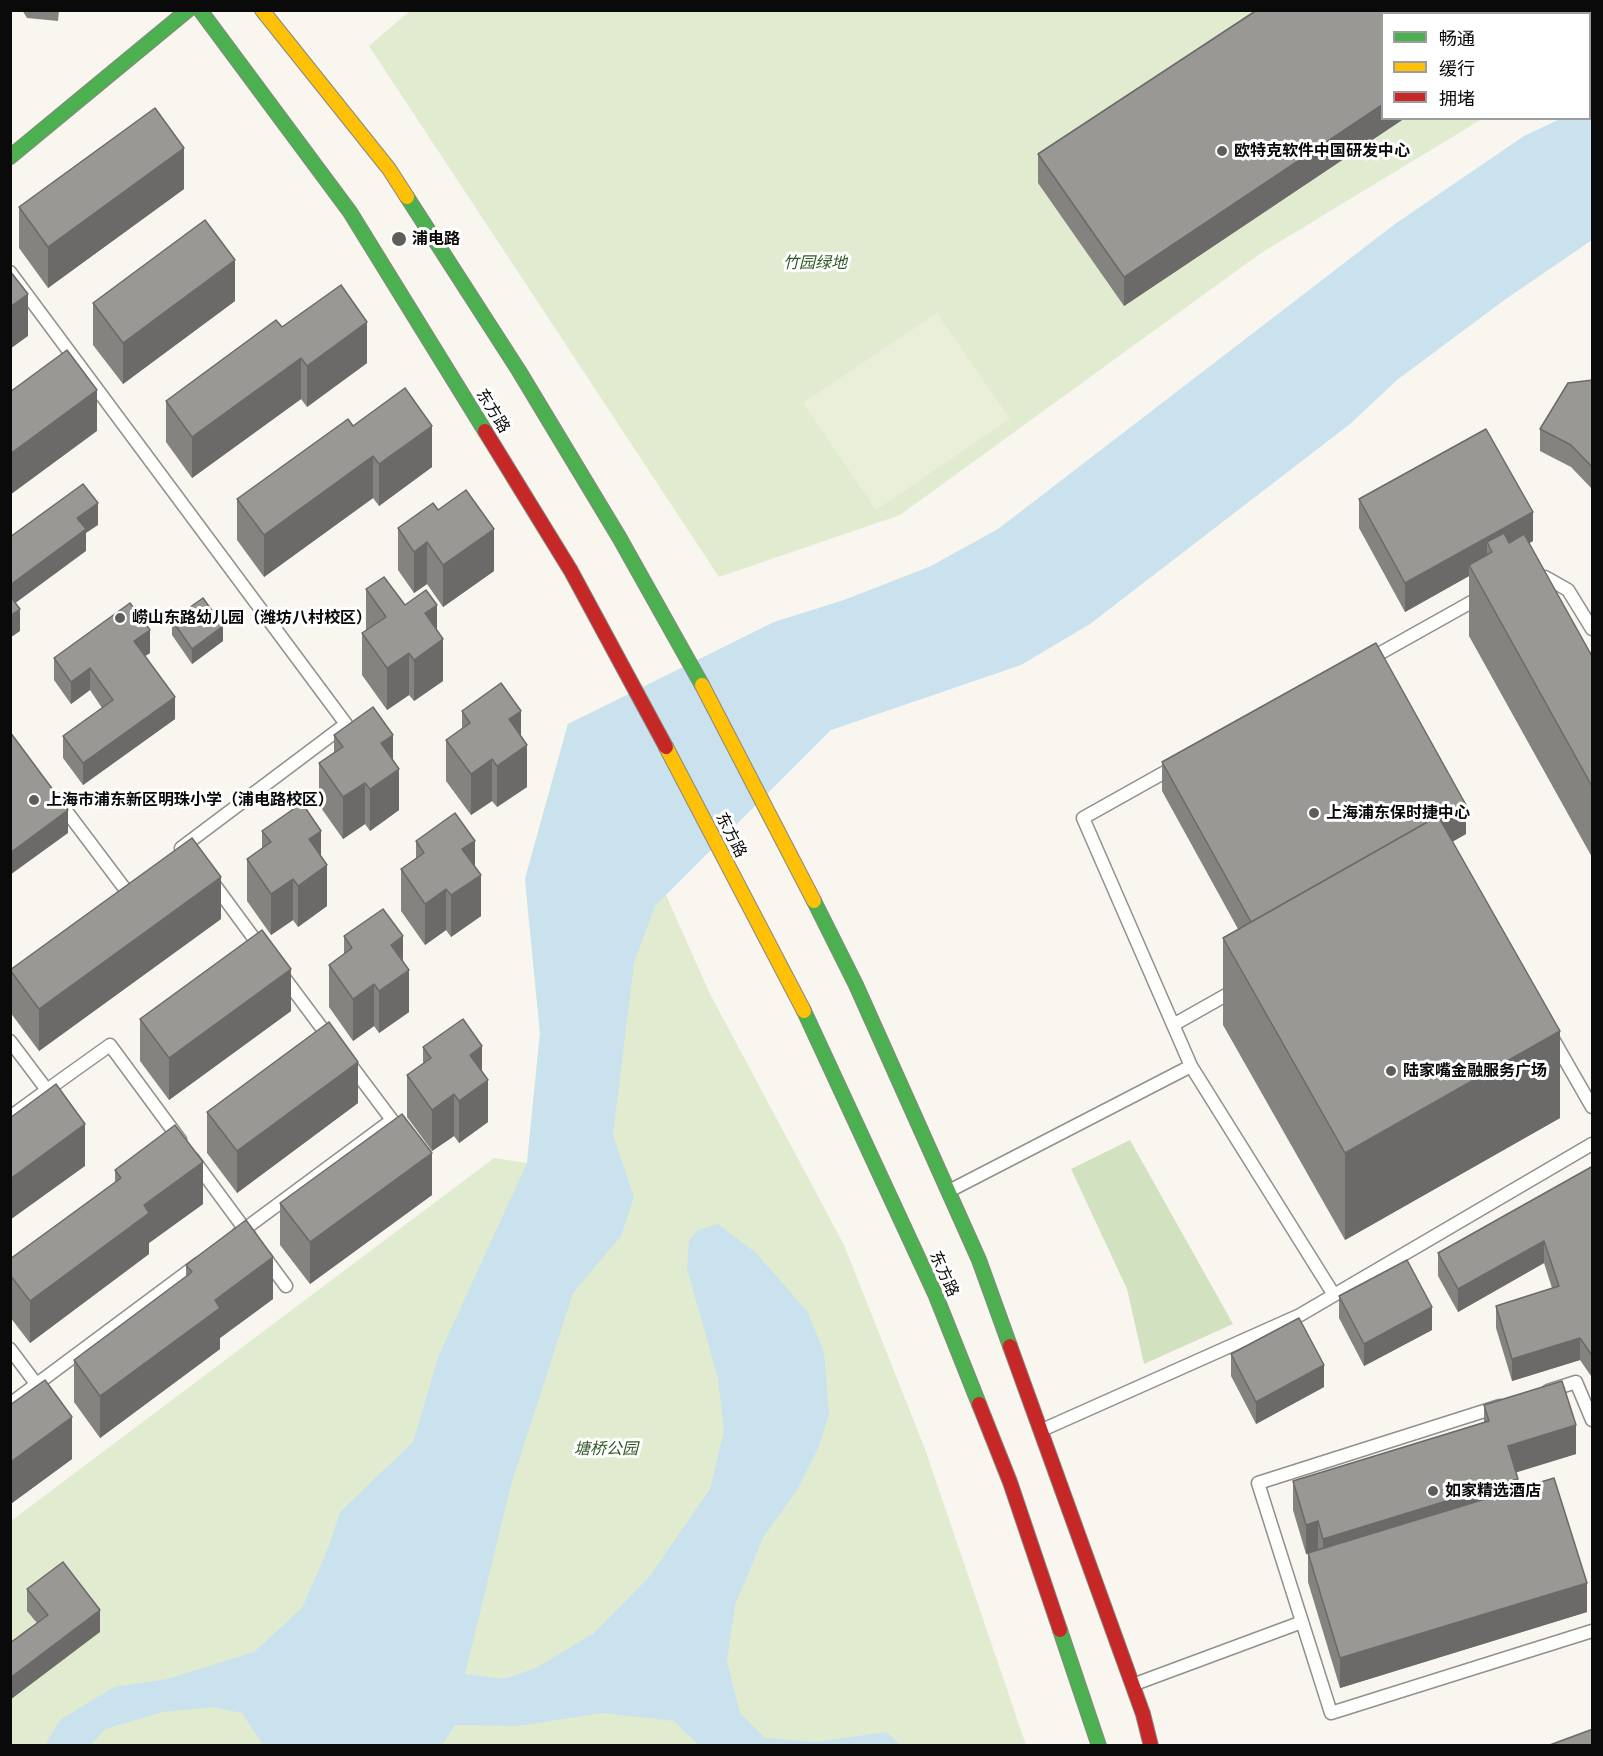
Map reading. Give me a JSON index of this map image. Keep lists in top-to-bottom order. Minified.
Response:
{"streets":{"main road":["东方路"]},"parks":["竹园绿地","塘桥公园"],"places":["欧特克软件中国研发中心","浦电路","崂山东路幼儿园（潍坊八村校区）","上海市浦东新区明珠小学（浦电路校区）","上海浦东保时捷中心","陆家嘴金融服务广场","如家精选酒店"],"legend":["畅通","缓行","拥堵"]}
